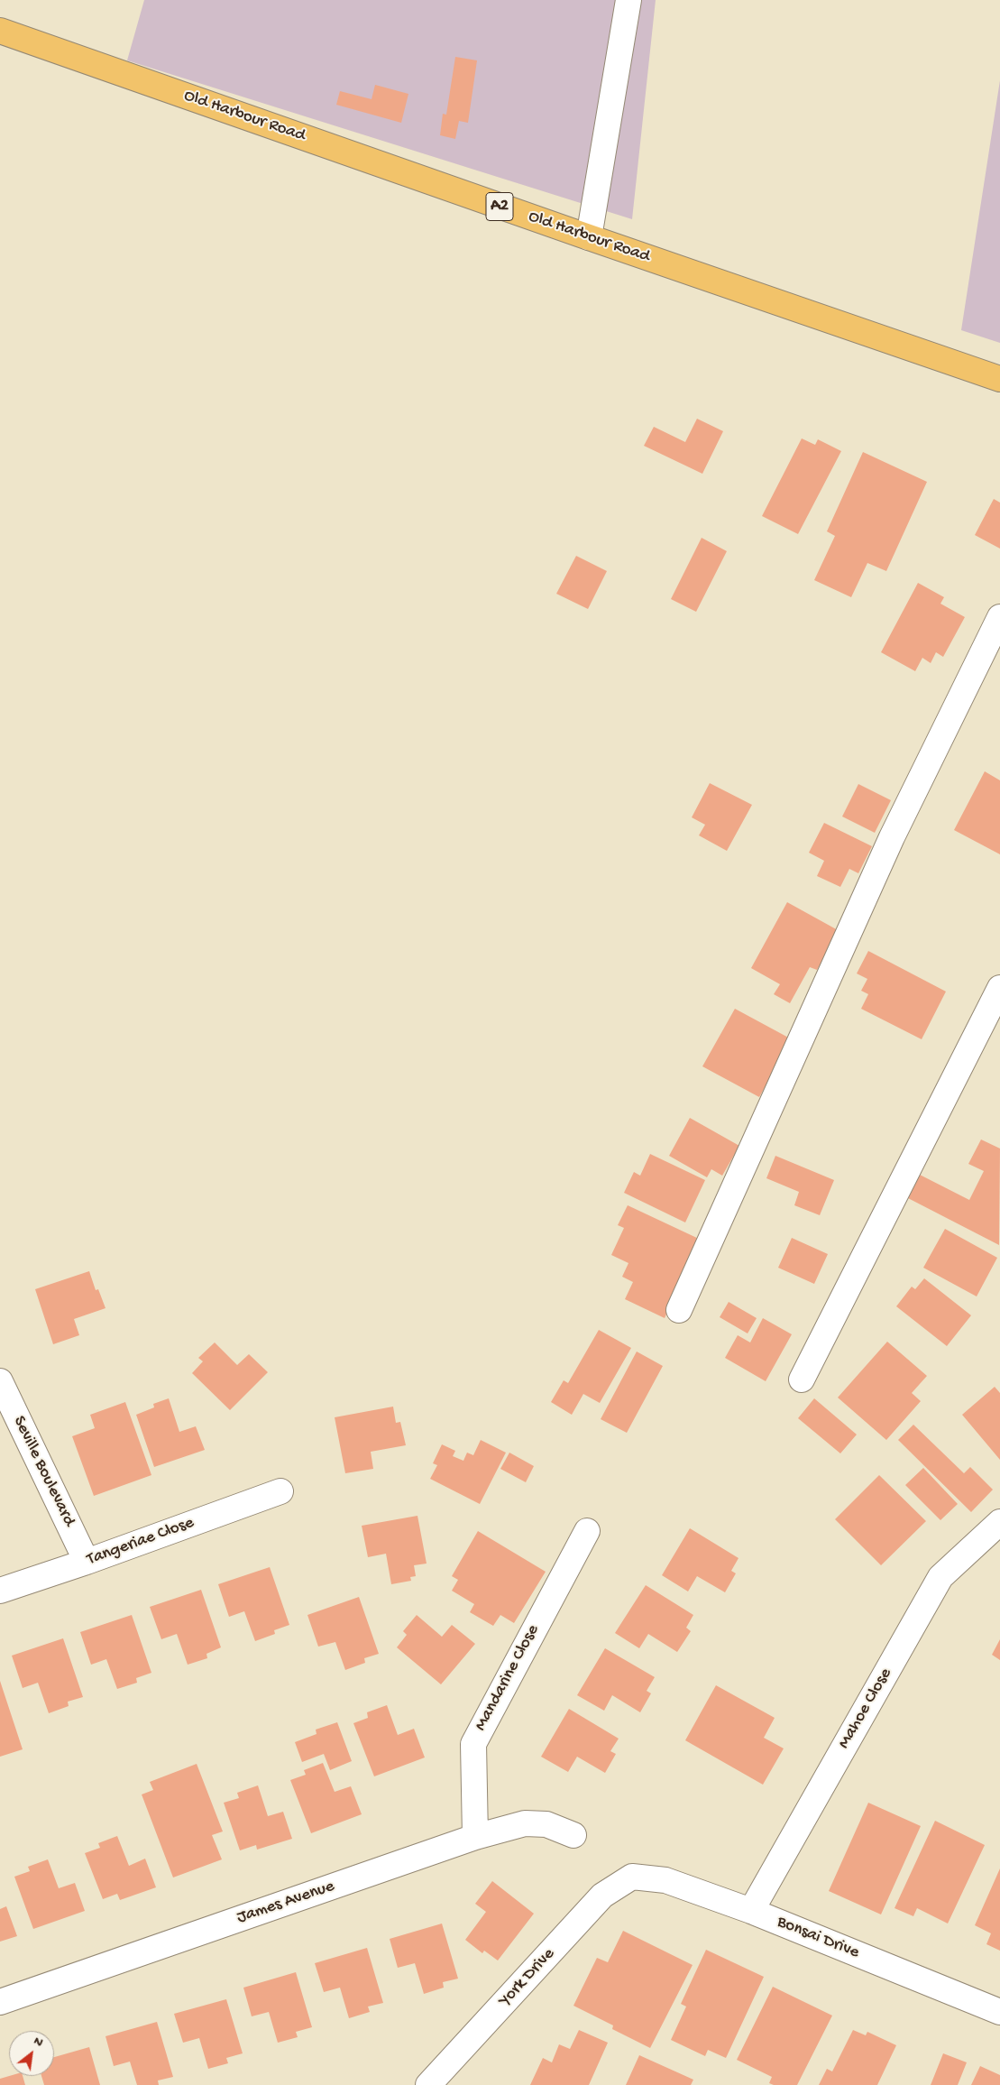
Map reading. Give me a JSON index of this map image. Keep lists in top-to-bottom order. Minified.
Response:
{"streets":{"main road":["Old Harbour Road","A2"],"street":["Seville Boulevard","Tangeriae Close","Mandarine Close","Mahoe Close","James Avenue","Bonsai Drive","York Drive"]},"crossings":[["Seville Boulevard","Tangeriae Close"],["Mandarine Close","James Avenue"],["Mahoe Close","Bonsai Drive"],["Bonsai Drive","York Drive"]],"north":"top right"}
